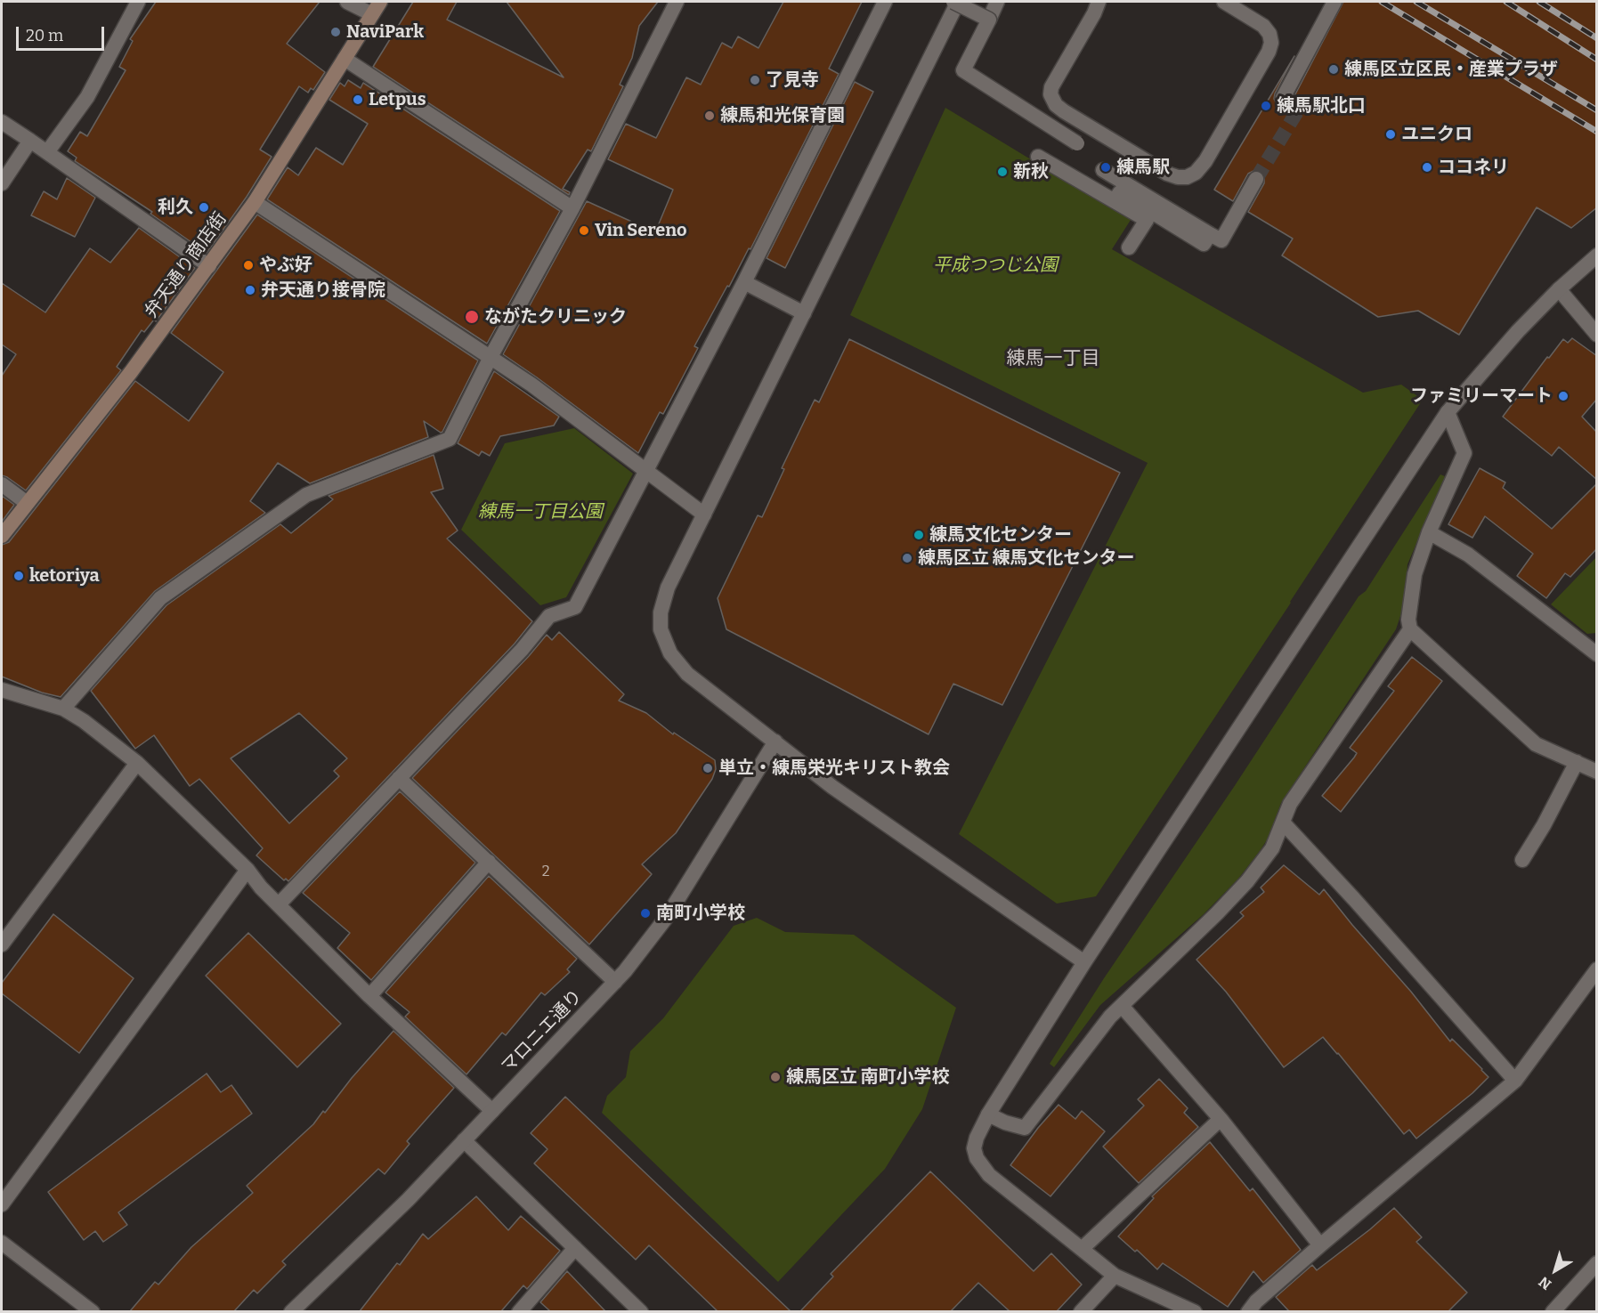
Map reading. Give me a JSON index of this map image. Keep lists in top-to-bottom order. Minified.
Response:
{"streets":{"main road":["弁天通り商店街"],"street":["マロニエ通り"]},"districts":["練馬一丁目"],"parks":["平成つつじ公園","練馬一丁目公園"],"places":["NaviPark","練馬区立区民・産業プラザ","了見寺","Letpus","練馬駅北口","練馬和光保育園","ユニクロ","練馬駅","ココネリ","新秋","利久","Vin Sereno","やぶ好","弁天通り接骨院","ながたクリニック","ファミリーマート","練馬文化センター","練馬区立 練馬文化センター","ketoriya","単立・練馬栄光キリスト教会","南町小学校","練馬区立 南町小学校"],"house_numbers":["2"],"scale_bar":"20 m","north":"bottom left"}
